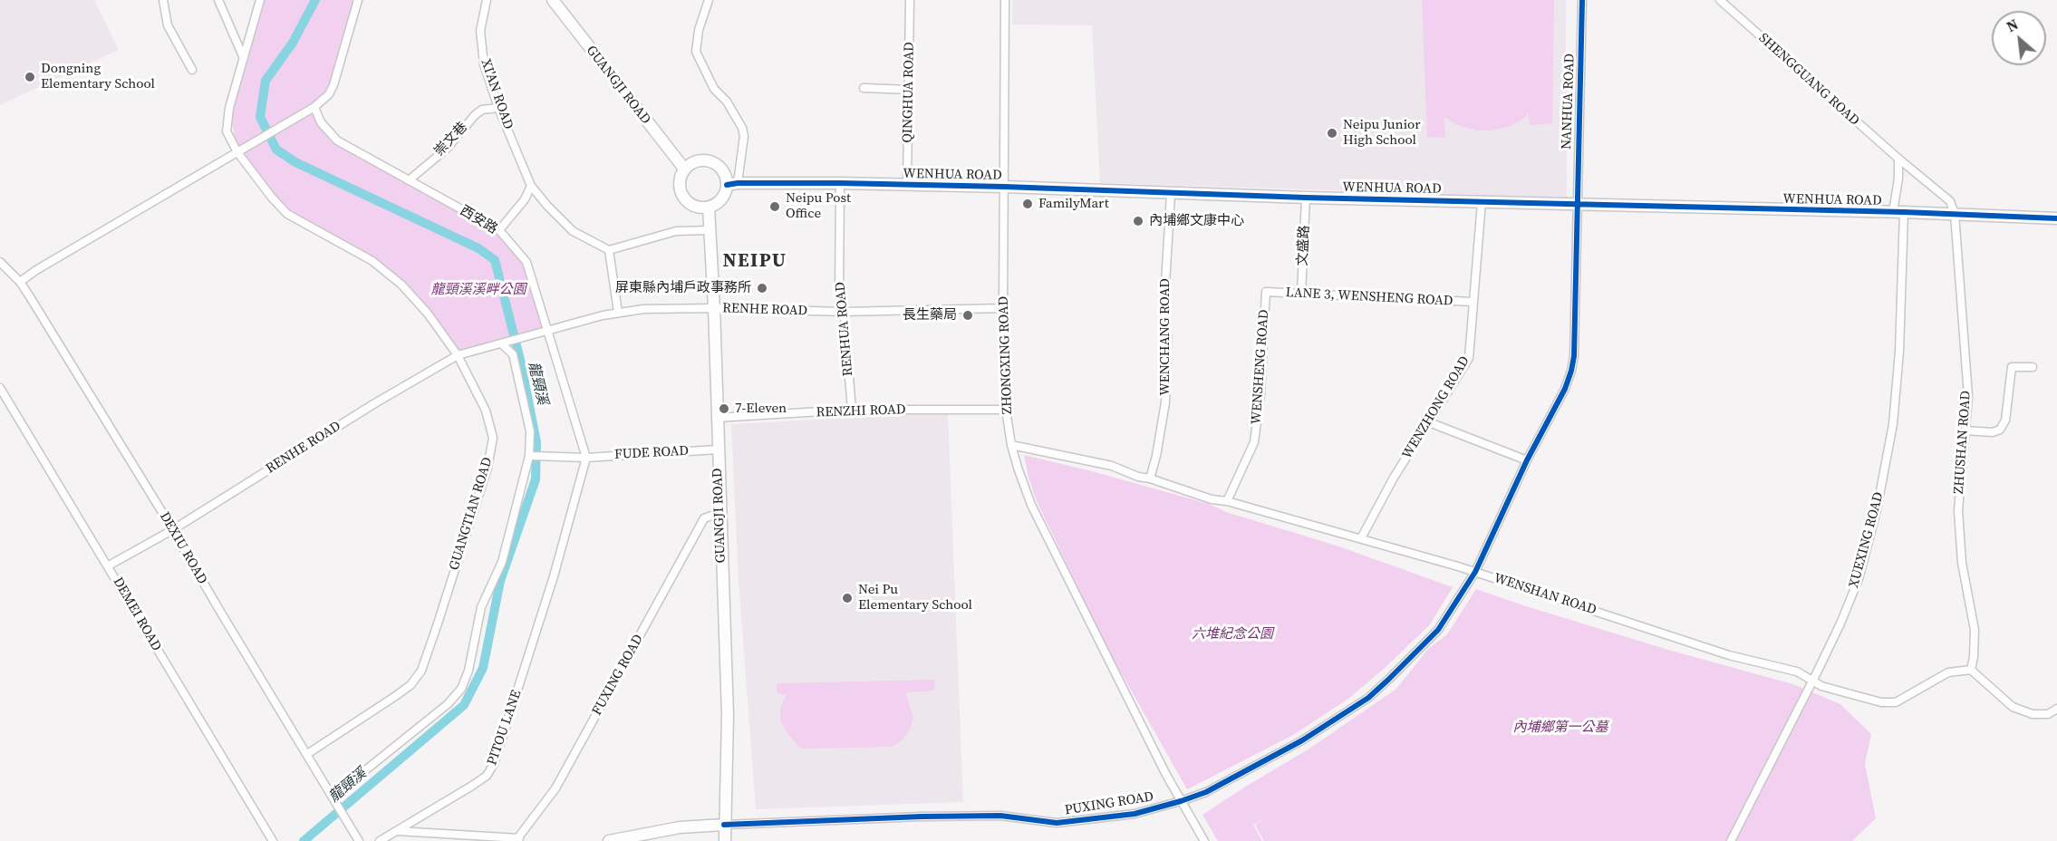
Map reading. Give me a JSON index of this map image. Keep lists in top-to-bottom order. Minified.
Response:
{"streets":{"street":["SHENGGUANG ROAD","GUANGJI ROAD","QINGHUA ROAD","XI'AN ROAD","NANHUA ROAD","崇文巷","WENHUA ROAD","西安路","文盛路","LANE 3, WENSHENG ROAD","RENHE ROAD","RENHUA ROAD","WENCHANG ROAD","ZHONGXING ROAD","WENSHENG ROAD","WENZHONG ROAD","RENZHI ROAD","ZHUSHAN ROAD","FUDE ROAD","GUANGTIAN ROAD","XUEXING ROAD","DEXIU ROAD","WENSHAN ROAD","DEMEI ROAD","FUXING ROAD","PITOU LANE","PUXING ROAD"]},"crossings":[["SHENGGUANG ROAD","WENHUA ROAD"],["SHENGGUANG ROAD","ZHUSHAN ROAD"],["GUANGJI ROAD","WENHUA ROAD"],["GUANGJI ROAD","RENHE ROAD"],["GUANGJI ROAD","RENZHI ROAD"],["GUANGJI ROAD","FUDE ROAD"],["GUANGJI ROAD","FUXING ROAD"],["GUANGJI ROAD","PUXING ROAD"],["QINGHUA ROAD","WENHUA ROAD"],["XI'AN ROAD","崇文巷"],["NANHUA ROAD","WENHUA ROAD"],["NANHUA ROAD","PUXING ROAD"],["崇文巷","西安路"],["WENHUA ROAD","文盛路"],["WENHUA ROAD","RENHUA ROAD"],["WENHUA ROAD","WENCHANG ROAD"],["WENHUA ROAD","ZHONGXING ROAD"],["WENHUA ROAD","WENZHONG ROAD"],["WENHUA ROAD","ZHUSHAN ROAD"],["WENHUA ROAD","XUEXING ROAD"],["西安路","RENHE ROAD"],["西安路","FUDE ROAD"],["西安路","PITOU LANE"],["文盛路","LANE 3, WENSHENG ROAD"],["LANE 3, WENSHENG ROAD","WENSHENG ROAD"],["LANE 3, WENSHENG ROAD","WENZHONG ROAD"],["RENHE ROAD","RENHUA ROAD"],["RENHE ROAD","ZHONGXING ROAD"],["RENHE ROAD","GUANGTIAN ROAD"],["RENHE ROAD","DEXIU ROAD"],["RENHE ROAD","DEMEI ROAD"],["RENHUA ROAD","RENZHI ROAD"],["WENCHANG ROAD","WENSHAN ROAD"],["ZHONGXING ROAD","RENZHI ROAD"],["ZHONGXING ROAD","WENSHAN ROAD"],["ZHONGXING ROAD","PUXING ROAD"],["WENSHENG ROAD","WENSHAN ROAD"],["WENZHONG ROAD","WENSHAN ROAD"],["ZHUSHAN ROAD","WENSHAN ROAD"],["FUDE ROAD","PITOU LANE"],["GUANGTIAN ROAD","DEXIU ROAD"],["XUEXING ROAD","WENSHAN ROAD"],["WENSHAN ROAD","PUXING ROAD"]],"districts":["NEIPU"],"water":["龍頸溪"],"parks":["龍頸溪溪畔公園","六堆紀念公園","內埔鄉第一公墓"],"places":["Dongning Elementary School","Neipu Junior High School","FamilyMart","Neipu Post Office","內埔鄉文康中心","屏東縣內埔戶政事務所","長生藥局","7-Eleven","Nei Pu Elementary School"],"north":"top left"}
